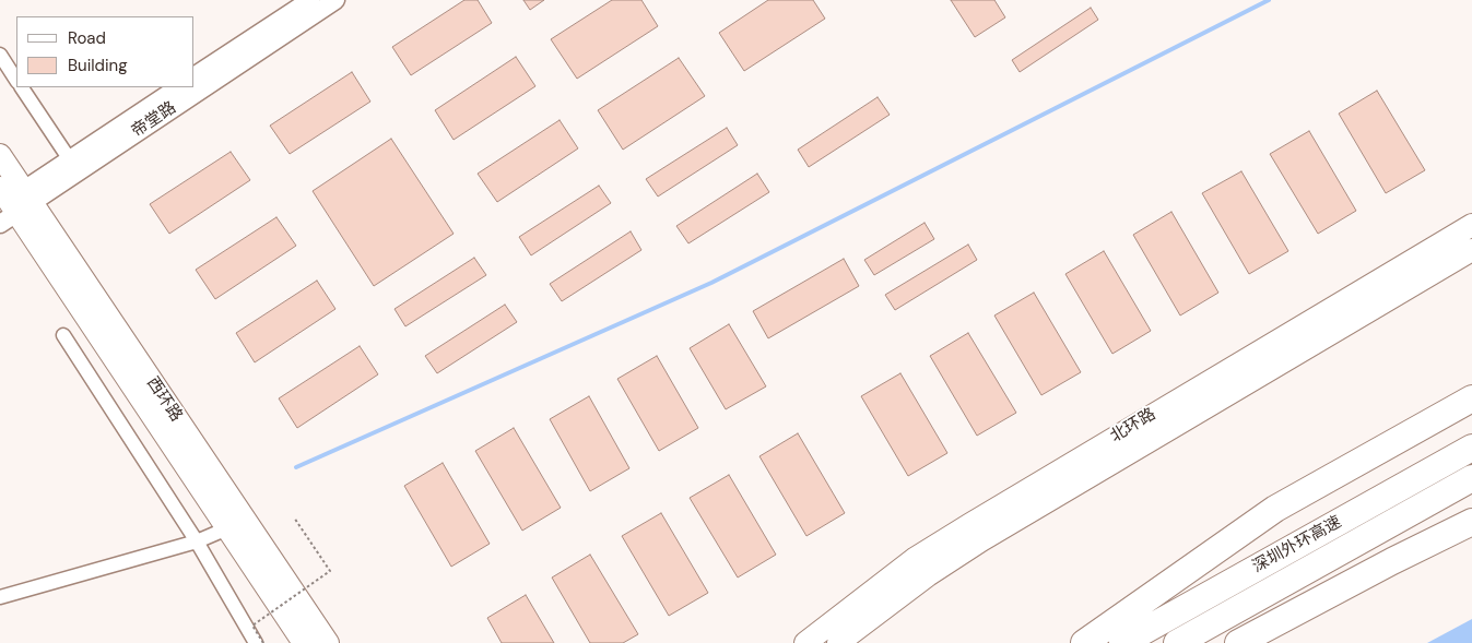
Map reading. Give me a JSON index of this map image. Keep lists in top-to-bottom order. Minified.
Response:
{"streets":{"highway":["深圳外环高速"],"main road":["西环路","北环路"],"street":["帝堂路"]},"crossings":[["帝堂路","西环路"]],"legend":["Road","Building"]}
